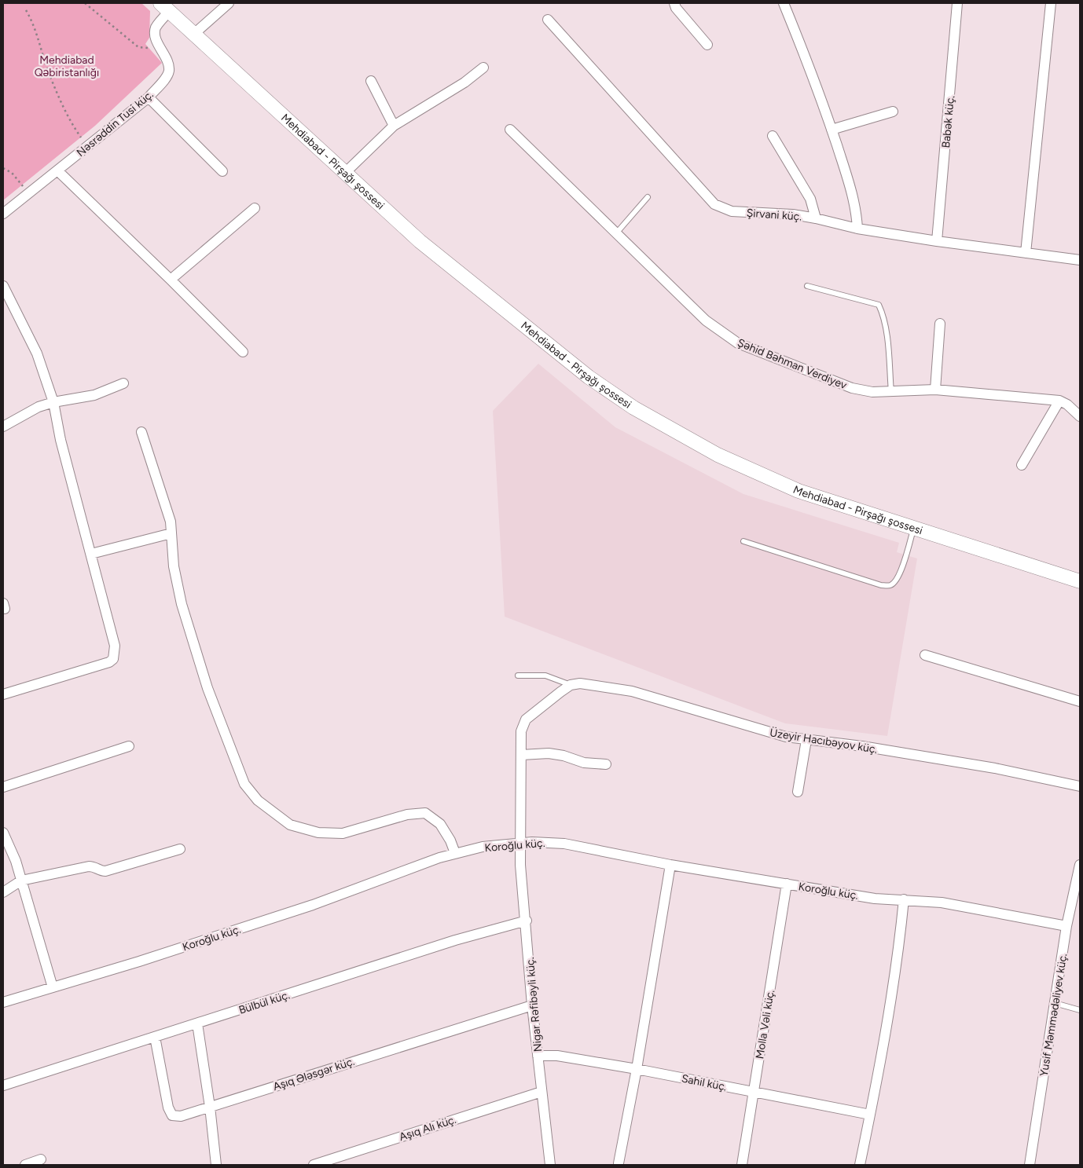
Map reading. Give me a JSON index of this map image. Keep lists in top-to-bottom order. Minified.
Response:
{"streets":{"main road":["Mehdiabad - Pirşağı şossesi"],"street":["Babək küç.","Nəsrəddin Tusi küç.","Şirvani küç.","Şəhid Bəhman Verdiyev","Üzeyir Hacıbəyov küç.","Koroğlu küç.","Bülbül küç.","Nigar Rəfibəyli küç.","Yusif Məmmədəliyev küç.","Molla Vəli küç.","Aşıq Ələsgər küç.","Sahil küç.","Aşıq Alı küç."]},"crossings":[["Babək küç.","Şirvani küç."],["Nəsrəddin Tusi küç.","Mehdiabad - Pirşağı şossesi"],["Üzeyir Hacıbəyov küç.","Nigar Rəfibəyli küç."],["Koroğlu küç.","Nigar Rəfibəyli küç."],["Koroğlu küç.","Yusif Məmmədəliyev küç."],["Koroğlu küç.","Molla Vəli küç."],["Bülbül küç.","Nigar Rəfibəyli küç."],["Bülbül küç.","Aşıq Ələsgər küç."],["Nigar Rəfibəyli küç.","Aşıq Ələsgər küç."],["Nigar Rəfibəyli küç.","Sahil küç."],["Nigar Rəfibəyli küç.","Aşıq Alı küç."],["Molla Vəli küç.","Sahil küç."]],"parks":["Mehdiabad Qəbiristanlığı"]}
